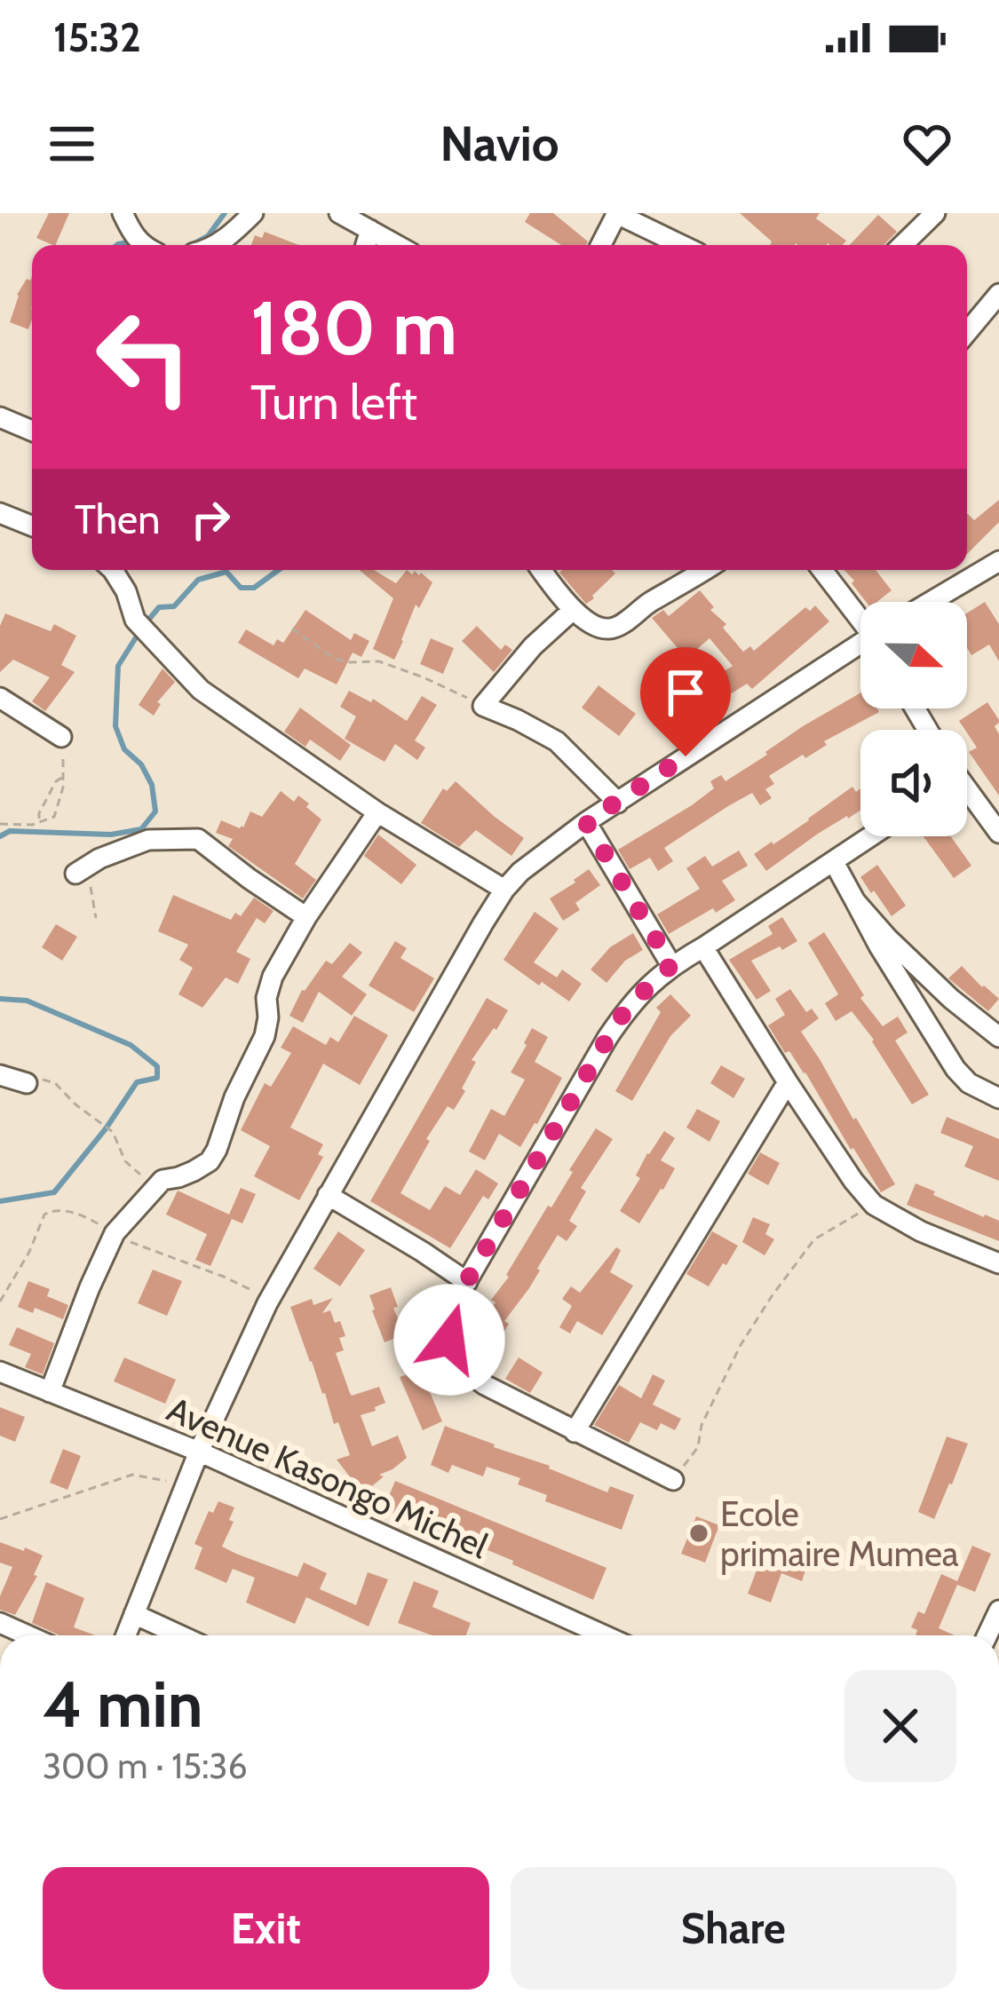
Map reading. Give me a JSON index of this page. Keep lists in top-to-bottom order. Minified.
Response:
{"streets":{"street":["Avenue Kasongo Michel"]},"places":["Ecole primaire Mumea"],"north":"right","page":{"status":"15:32","header":"Navio","turn":["180 m","Turn left"],"then":"Then","heading":["4 min","300 m · 15:36"],"buttons":["Exit","Share"]}}
